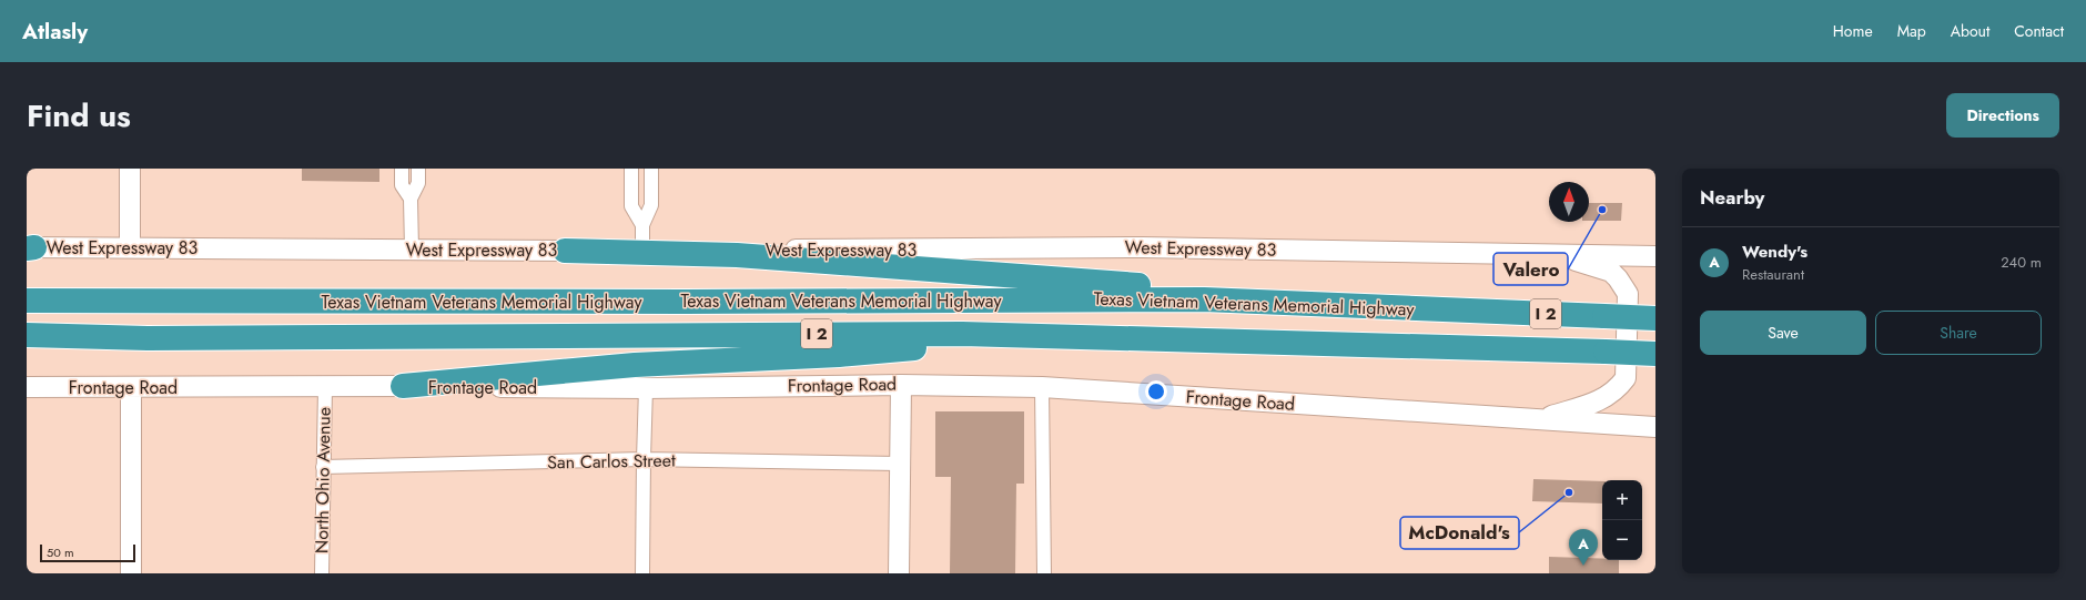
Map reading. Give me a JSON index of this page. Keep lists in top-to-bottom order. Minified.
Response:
{"streets":{"highway":["Texas Vietnam Veterans Memorial Highway","I 2"],"main road":["West Expressway 83","Frontage Road"],"street":["San Carlos Street","North Ohio Avenue"]},"crossings":[["Frontage Road","North Ohio Avenue"],["San Carlos Street","North Ohio Avenue"]],"places":["Valero","McDonald's"],"scale_bar":"50 m","north":"top","page":{"header":"Atlasly","nav":["Home","Map","About","Contact"],"title":"Find us","buttons":["Directions",["Save","Share"]],"heading":"Nearby","list":[{"mark":"A","name":"Wendy's","note":"Restaurant","value":"240 m"}],"map_buttons":["+","−"],"pins":"A","scale":"50 m"}}
